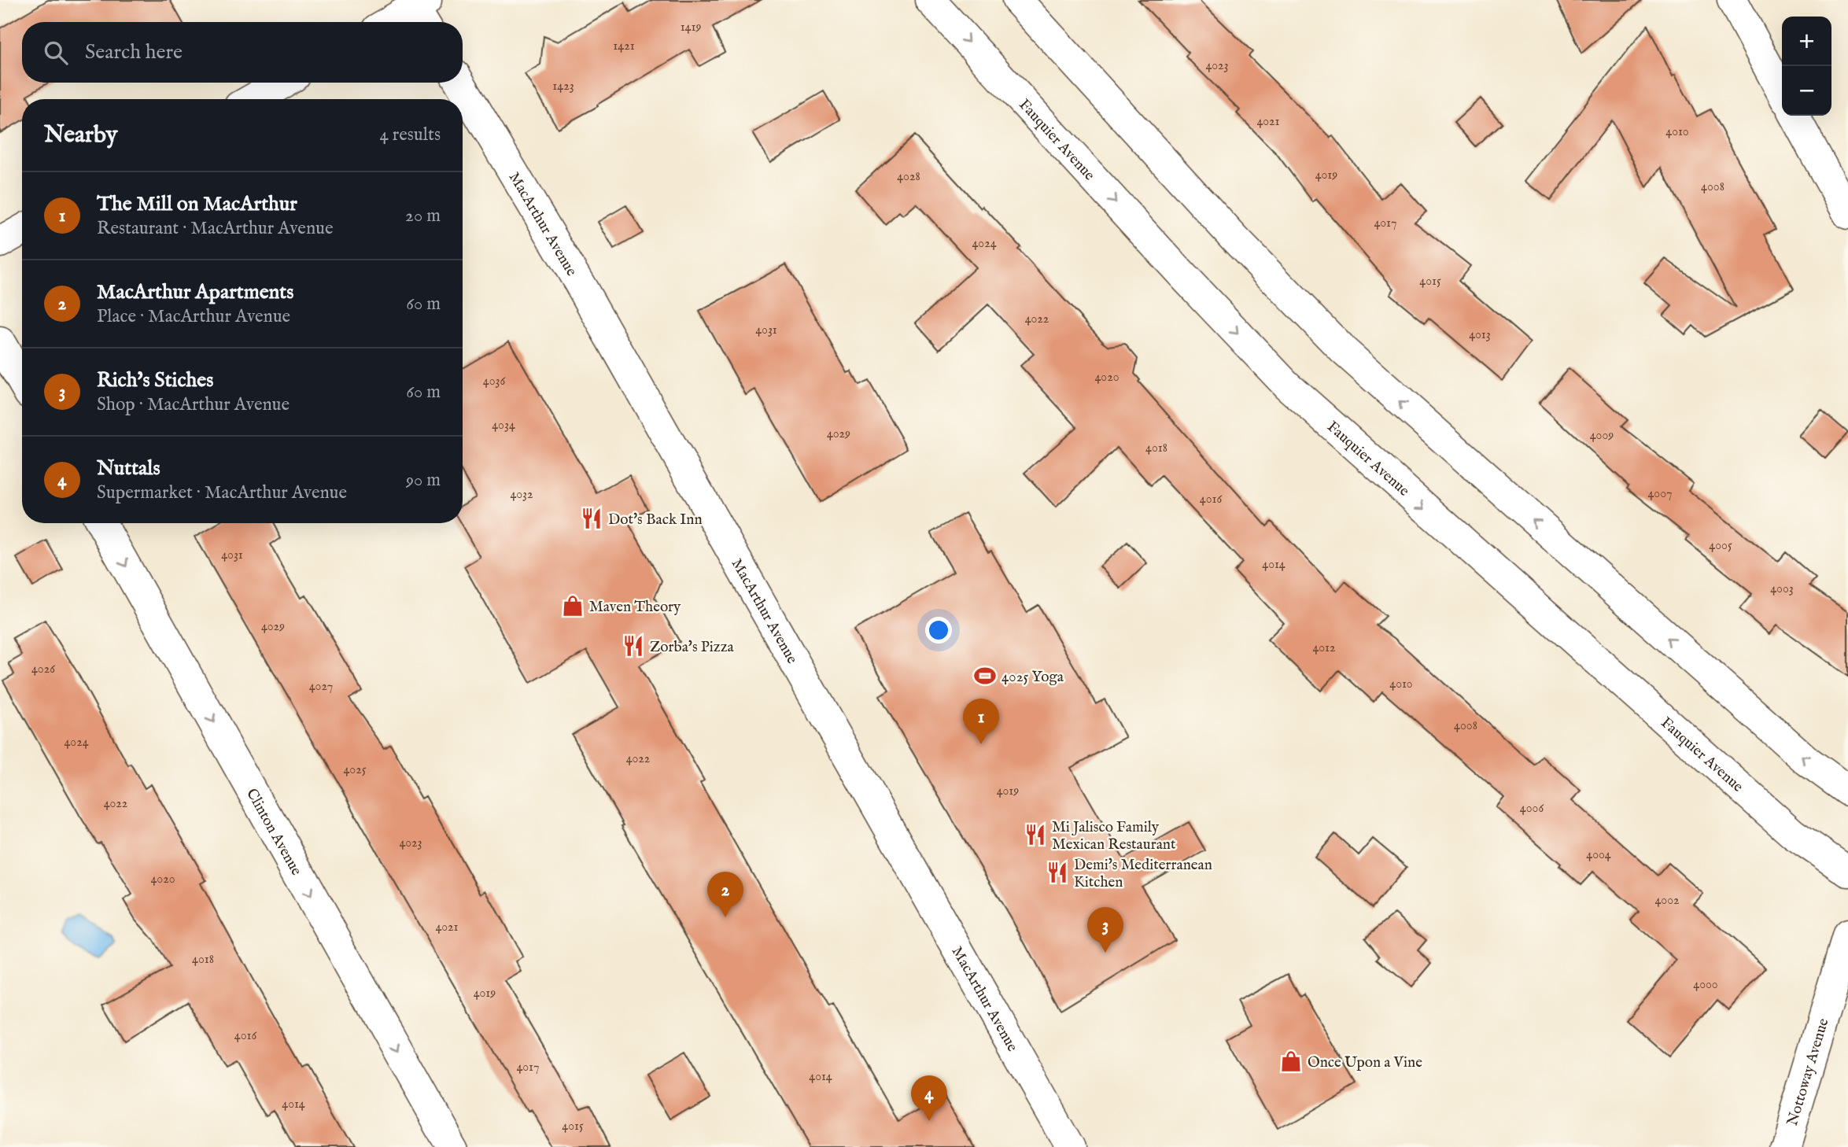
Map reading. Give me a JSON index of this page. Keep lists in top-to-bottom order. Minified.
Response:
{"streets":{"street":["Fauquier Avenue","MacArthur Avenue","Clinton Avenue","Nottoway Avenue"]},"one_way":["Clinton Avenue"],"places":{"restaurant":["Dot's Back Inn","Zorba's Pizza","Mi Jalisco Family Mexican Restaurant","Demi's Mediterranean Kitchen"],"shop":["Maven Theory","Once Upon a Vine"],"sports":["4025 Yoga"]},"house_numbers":["1419","1421","4023","1423","4021","4010","4019","4028","4008","4017","4024","4015","4022","4031","4013","4020","4036","4034","4029","4009","4018","4007","4032","4016","4005","4031","4014","4003","4029","4012","4026","4010","4027","4008","4024","4022","4025","4019","4022","4006","4023","4004","4020","4002","4021","4018","4000","4019","4016","4017","4014","4014","4015"],"page":{"map_buttons":["+","−"],"search":"Search here","heading":["Nearby","4 results"],"list":[{"mark":"1","name":"The Mill on MacArthur","note":"Restaurant · MacArthur Avenue","value":"20 m"},{"mark":"2","name":"MacArthur Apartments","note":"Place · MacArthur Avenue","value":"60 m"},{"mark":"3","name":"Rich's Stiches","note":"Shop · MacArthur Avenue","value":"60 m"},{"mark":"4","name":"Nuttals","note":"Supermarket · MacArthur Avenue","value":"90 m"}],"pins":["1","2","3","4"]}}
